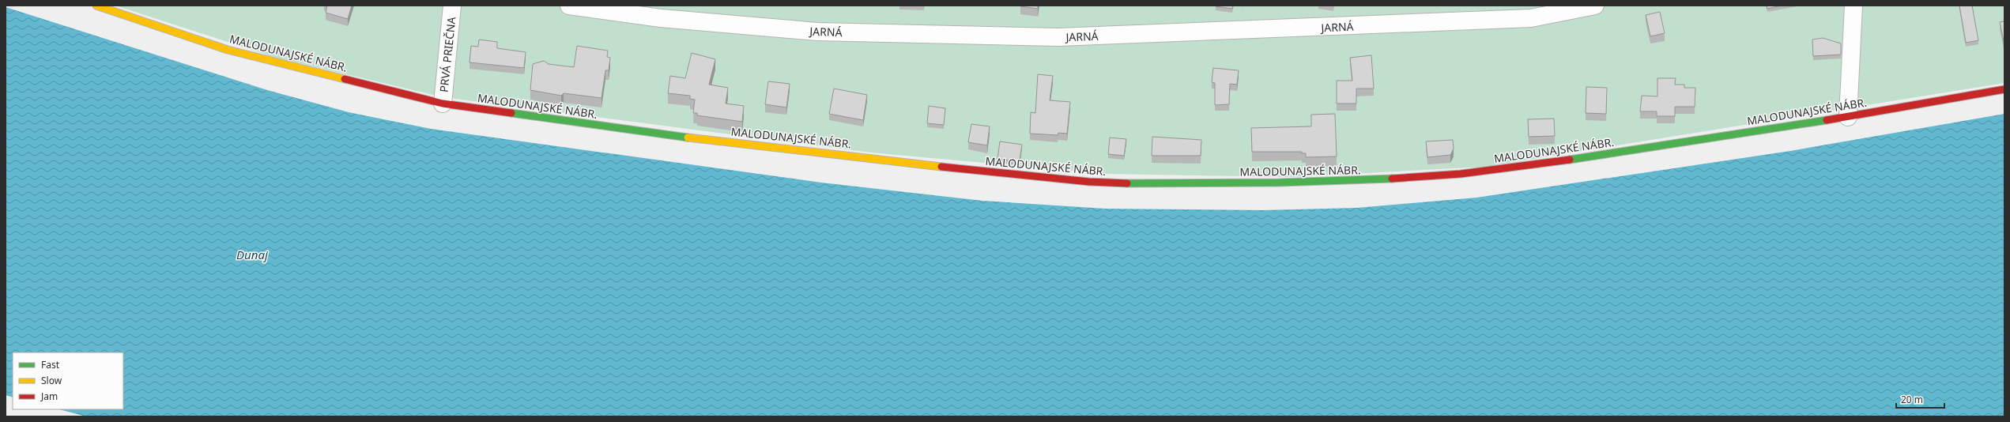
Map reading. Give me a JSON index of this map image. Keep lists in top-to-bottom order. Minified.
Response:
{"streets":{"street":["JARNÁ","MALODUNAJSKÉ NÁBR.","PRVÁ PRIEČNA"]},"crossings":[["MALODUNAJSKÉ NÁBR.","PRVÁ PRIEČNA"]],"water":["Dunaj"],"legend":["Fast","Slow","Jam"],"scale_bar":"20 m"}
